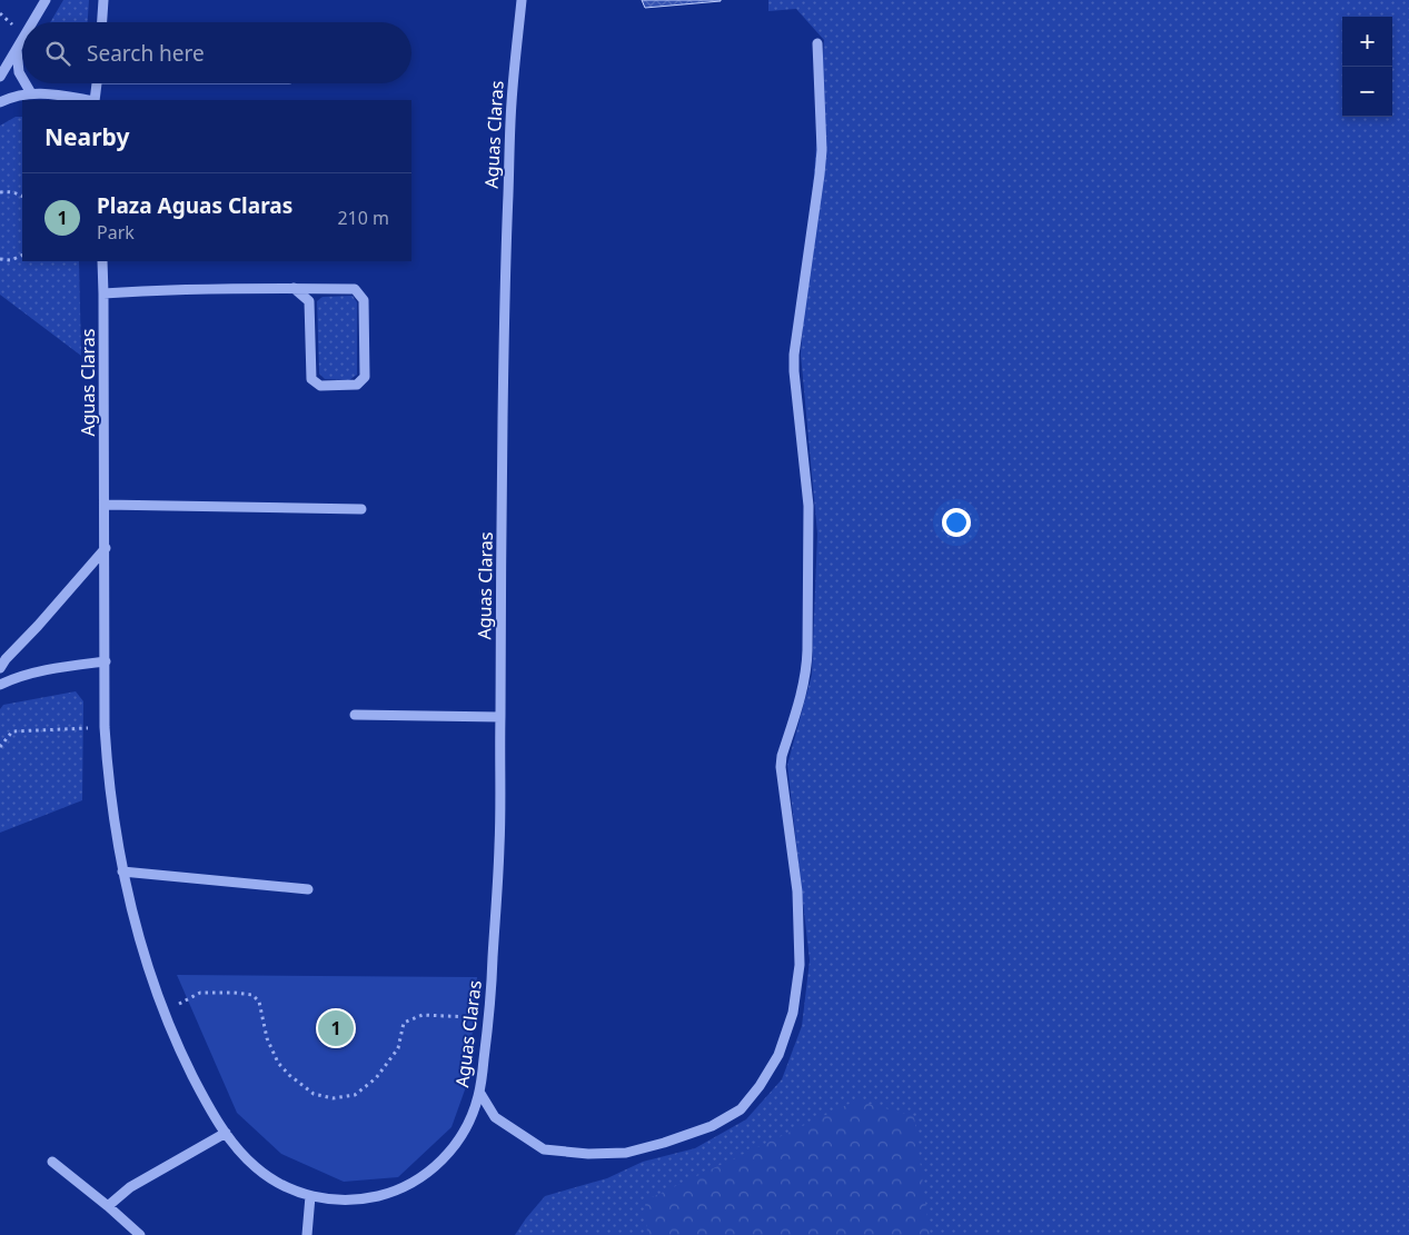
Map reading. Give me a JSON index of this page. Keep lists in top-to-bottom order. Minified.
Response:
{"streets":{"street":["Aguas Claras"]},"page":{"map_buttons":["+","−"],"search":"Search here","heading":"Nearby","list":[{"mark":"1","name":"Plaza Aguas Claras","note":"Park","value":"210 m"}],"pins":"1"}}
